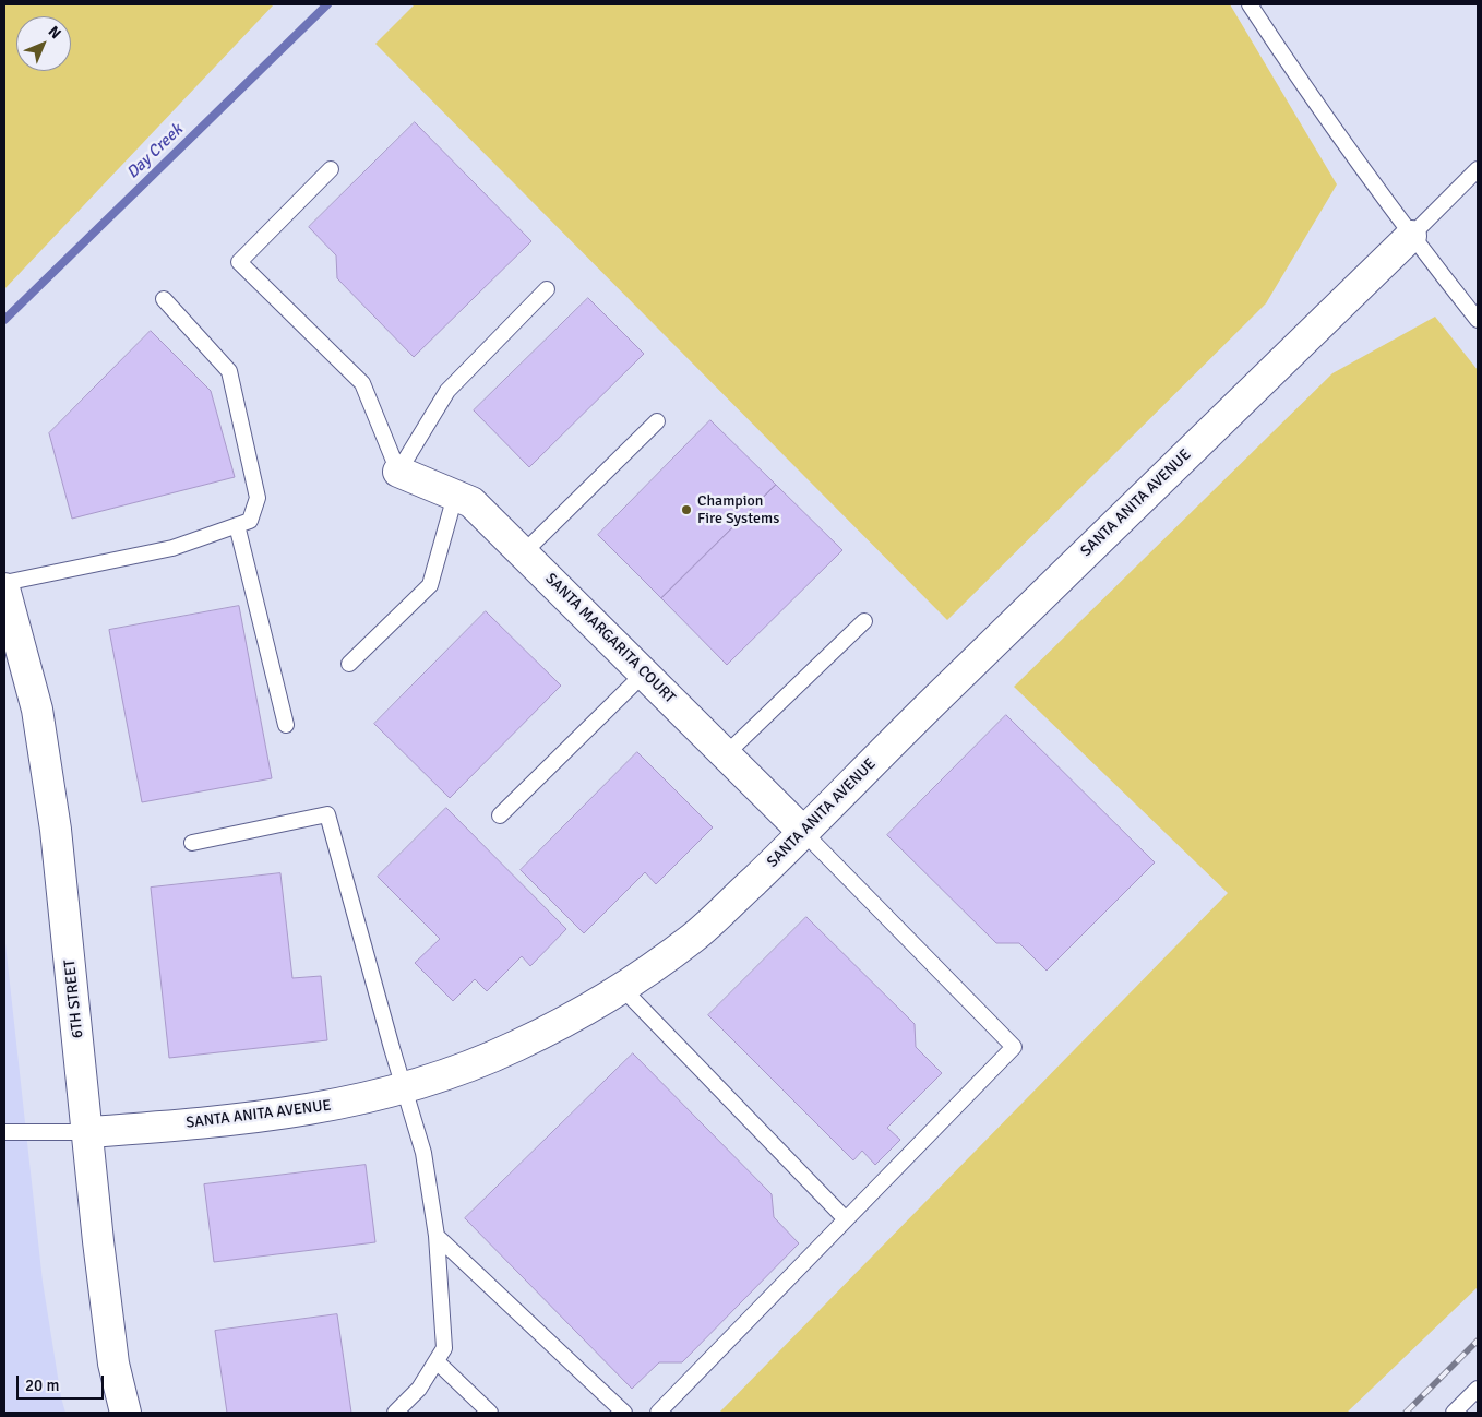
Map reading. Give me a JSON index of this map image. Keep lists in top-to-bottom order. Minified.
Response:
{"streets":{"street":["SANTA ANITA AVENUE","SANTA MARGARITA COURT","6TH STREET"]},"crossings":[["SANTA ANITA AVENUE","SANTA MARGARITA COURT"],["SANTA ANITA AVENUE","6TH STREET"]],"water":["Day Creek"],"places":["Champion Fire Systems"],"scale_bar":"20 m","north":"top right"}
